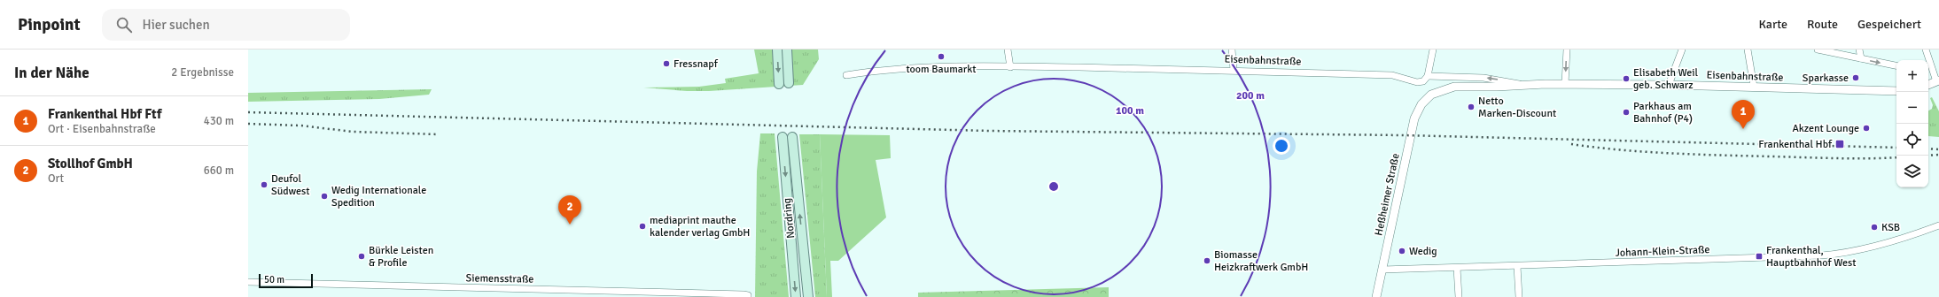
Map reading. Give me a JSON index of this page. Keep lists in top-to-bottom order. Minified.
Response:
{"streets":{"main road":["Nordring"],"street":["Eisenbahnstraße","Heßheimer Straße","Johann-Klein-Straße","Siemensstraße"]},"crossings":[["Eisenbahnstraße","Heßheimer Straße"],["Heßheimer Straße","Johann-Klein-Straße"]],"places":{"other":["toom Baumarkt","Fressnapf","Sparkasse","Elisabeth Weil geb. Schwarz","Netto Marken-Discount","Parkhaus am Bahnhof (P4)","Akzent Lounge","Deufol Südwest","Wedig Internationale Spedition","mediaprint mauthe kalender verlag GmbH","KSB","Wedig","Bürkle Leisten & Profile","Biomasse Heizkraftwerk GmbH"],"transit":["Frankenthal Hbf","Frankenthal, Hauptbahnhof West"]},"scale_bar":"50 m","page":{"header":"Pinpoint","search":"Hier suchen","nav":["Karte","Route","Gespeichert"],"heading":["In der Nähe","2 Ergebnisse"],"map_buttons":["+","−"],"list":[{"mark":"1","name":"Frankenthal Hbf Ftf","note":"Ort · Eisenbahnstraße","value":"430 m"},{"mark":"2","name":"Stollhof GmbH","note":"Ort","value":"660 m"}],"pins":["1","2"],"scale":"50 m"},"rings":["200 m","100 m"]}
